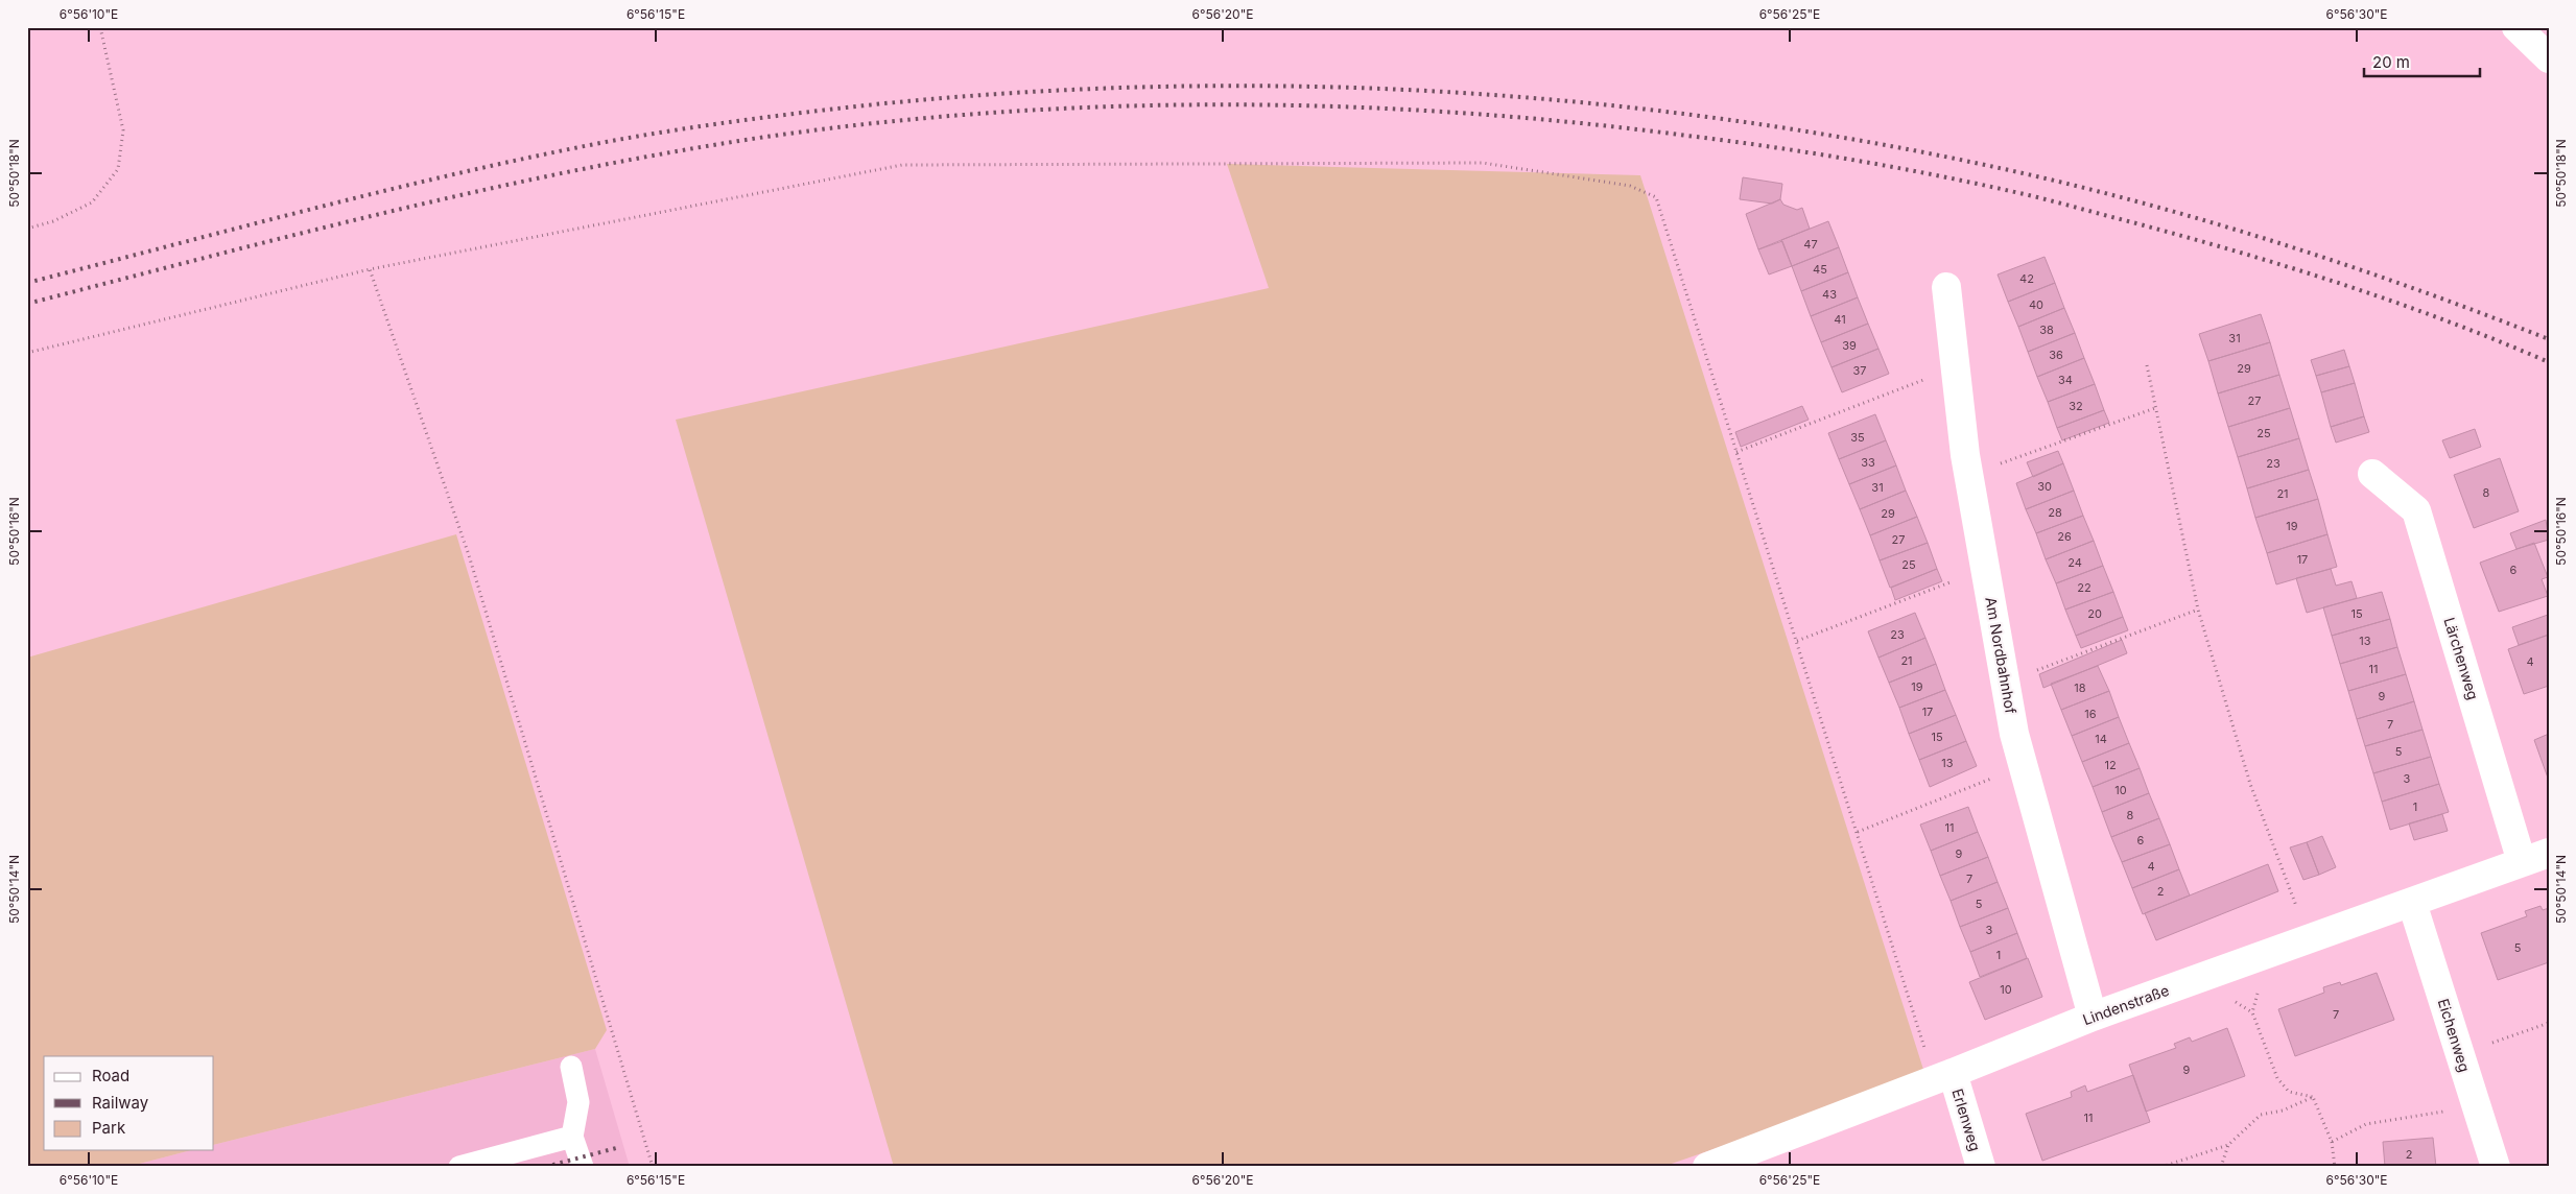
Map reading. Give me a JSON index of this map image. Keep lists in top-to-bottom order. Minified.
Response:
{"streets":{"street":["Am Nordbahnhof","Lärchenweg","Lindenstraße","Eichenweg","Erlenweg"]},"crossings":[["Am Nordbahnhof","Lindenstraße"],["Lärchenweg","Lindenstraße"],["Lindenstraße","Eichenweg"],["Lindenstraße","Erlenweg"]],"house_numbers":["47","45","42","43","40","41","38","31","39","36","29","37","34","27","32","25","35","33","23","30","31","8","21","28","29","19","26","27","17","24","25","6","22","20","15","23","13","21","4","11","19","18","9","17","16","7","15","14","5","13","12","3","10","1","8","11","6","9","4","7","2","5","3","5","1","10","7","9","11","2"],"legend":["Road","Railway","Park"],"scale_bar":"20 m","coordinates":["6°56'10\"E","6°56'15\"E","6°56'20\"E","6°56'25\"E","6°56'30\"E","50°50'18\"N","50°50'16\"N","50°50'14\"N"]}
